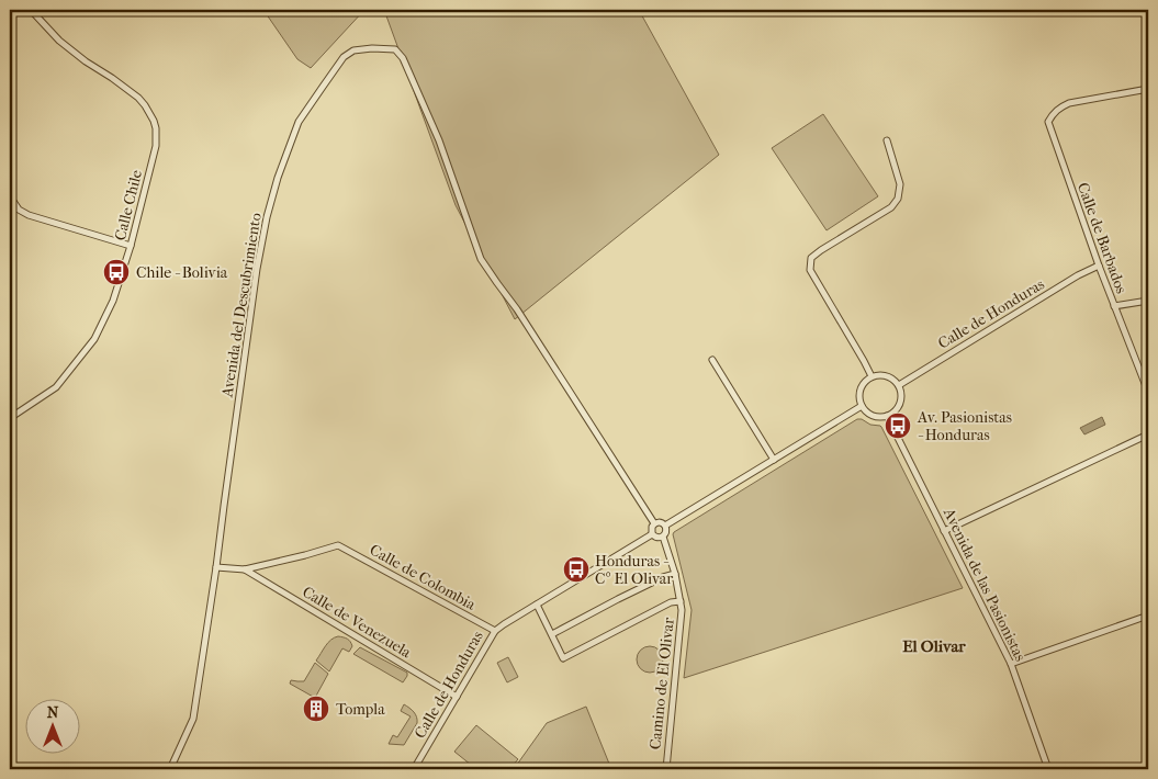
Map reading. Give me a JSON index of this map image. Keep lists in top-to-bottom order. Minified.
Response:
{"streets":{"street":["Calle Chile","Calle de Barbados","Avenida del Descubrimiento","Calle de Honduras","Calle de Colombia","Avenida de las Pasionistas","Calle de Venezuela","Camino de El Olivar"]},"crossings":[["Calle de Barbados","Calle de Honduras"],["Avenida del Descubrimiento","Calle de Honduras"],["Avenida del Descubrimiento","Camino de El Olivar"],["Calle de Honduras","Calle de Colombia"],["Calle de Honduras","Avenida de las Pasionistas"],["Calle de Honduras","Calle de Venezuela"],["Calle de Honduras","Camino de El Olivar"],["Calle de Colombia","Calle de Venezuela"]],"districts":["El Olivar"],"places":{"bus stop":["Chile - Bolivia","Av. Pasionistas - Honduras","Honduras - Cº El Olivar"],"building":["Tompla"]},"north":"top"}
